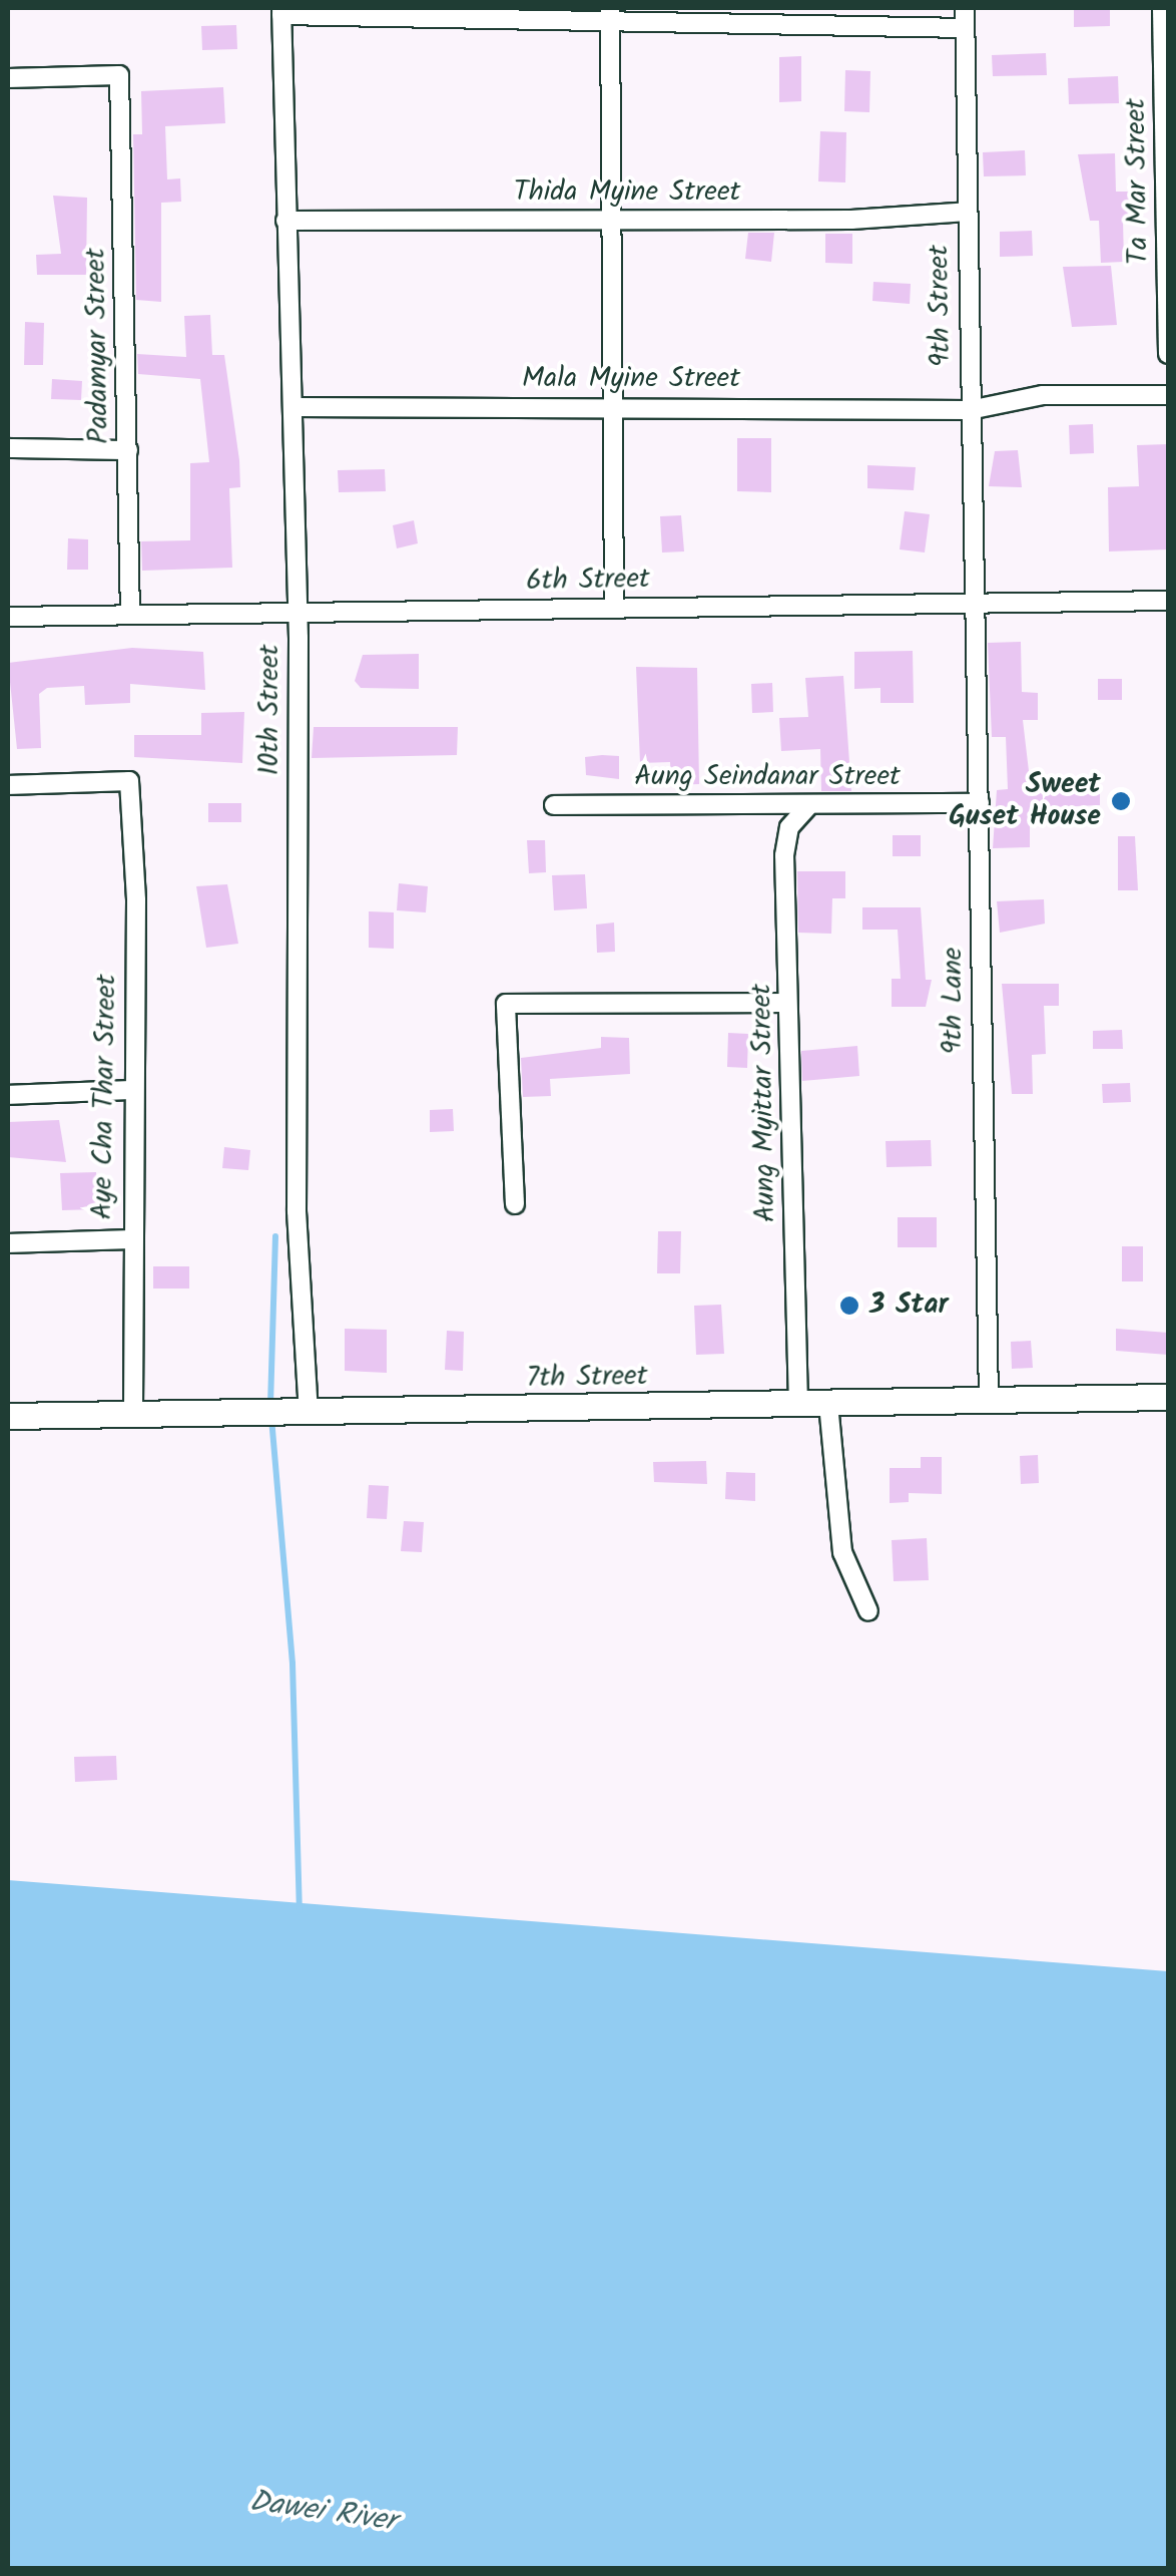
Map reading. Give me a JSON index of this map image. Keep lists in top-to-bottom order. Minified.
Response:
{"streets":{"street":["Ta Mar Street","Thida Myine Street","9th Street","Padamyar Street","Mala Myine Street","6th Street","10th Street","Aung Seindanar Street","9th Lane","Aye Cha Thar Street","Aung Myittar Street","7th Street"]},"crossings":[["Thida Myine Street","9th Street"],["Thida Myine Street","10th Street"],["9th Street","Mala Myine Street"],["9th Street","6th Street"],["9th Street","9th Lane"],["Padamyar Street","6th Street"],["Mala Myine Street","10th Street"],["6th Street","10th Street"],["6th Street","9th Lane"],["10th Street","7th Street"],["Aung Seindanar Street","9th Lane"],["Aung Seindanar Street","Aung Myittar Street"],["9th Lane","7th Street"],["Aye Cha Thar Street","7th Street"],["Aung Myittar Street","7th Street"]],"water":["Dawei River"],"places":["Sweet Guset House","3 Star"]}
